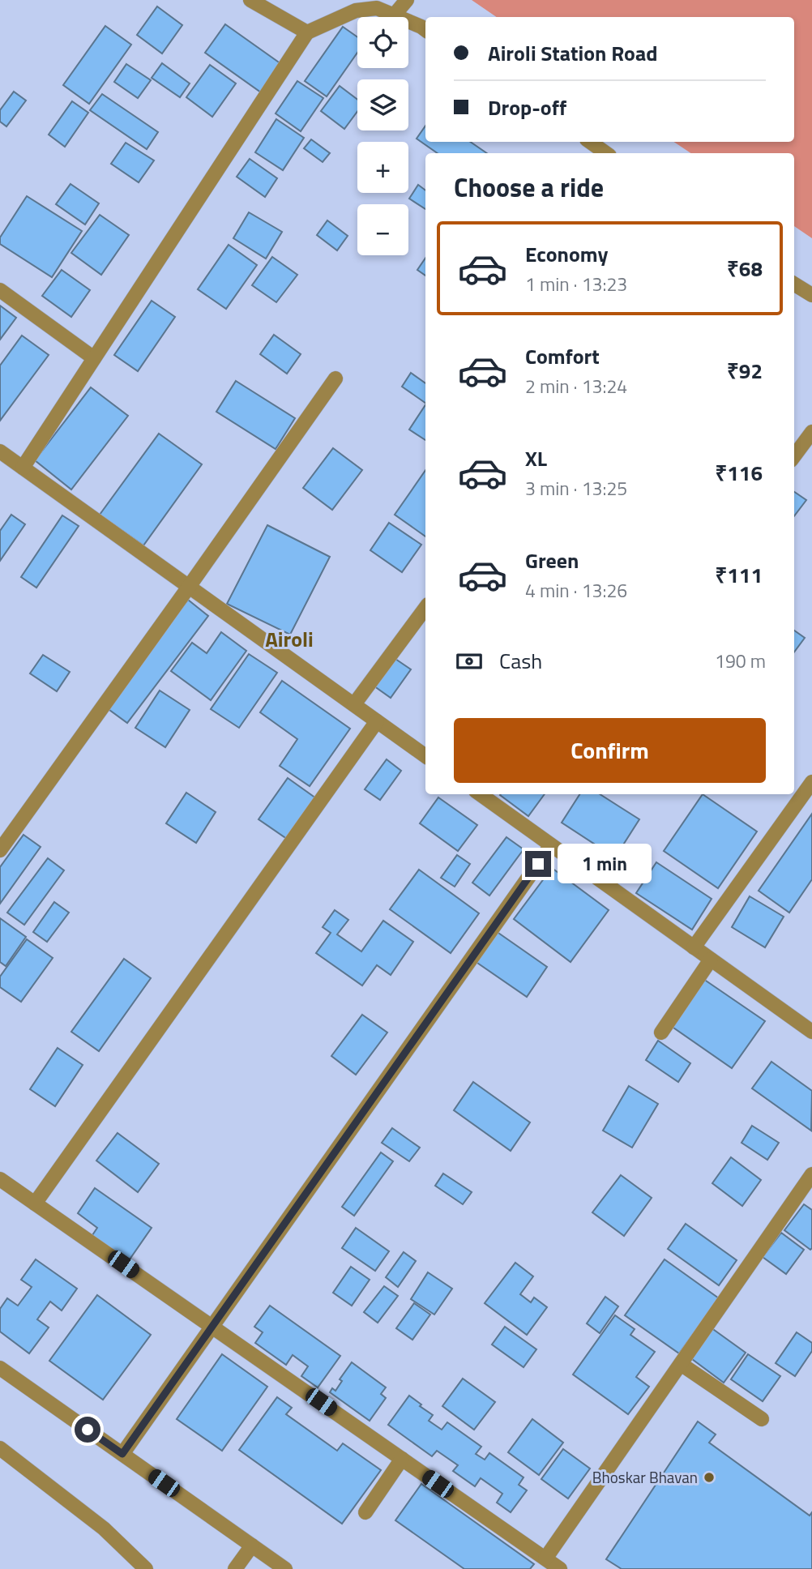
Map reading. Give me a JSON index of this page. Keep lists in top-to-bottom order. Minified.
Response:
{"districts":["Airoli"],"places":["Bhoskar Bhavan"],"page":{"map_buttons":["+","−"],"banner":["Airoli Station Road","Drop-off"],"heading":"Choose a ride","list":[{"name":"Economy","note":"1 min · 13:23","value":"₹68"},{"name":"Comfort","note":"2 min · 13:24","value":"₹92"},{"name":"XL","note":"3 min · 13:25","value":"₹116"},{"name":"Green","note":"4 min · 13:26","value":"₹111"}],"pay":["Cash","190 m"],"buttons":"Confirm","bubble":"1 min"}}
